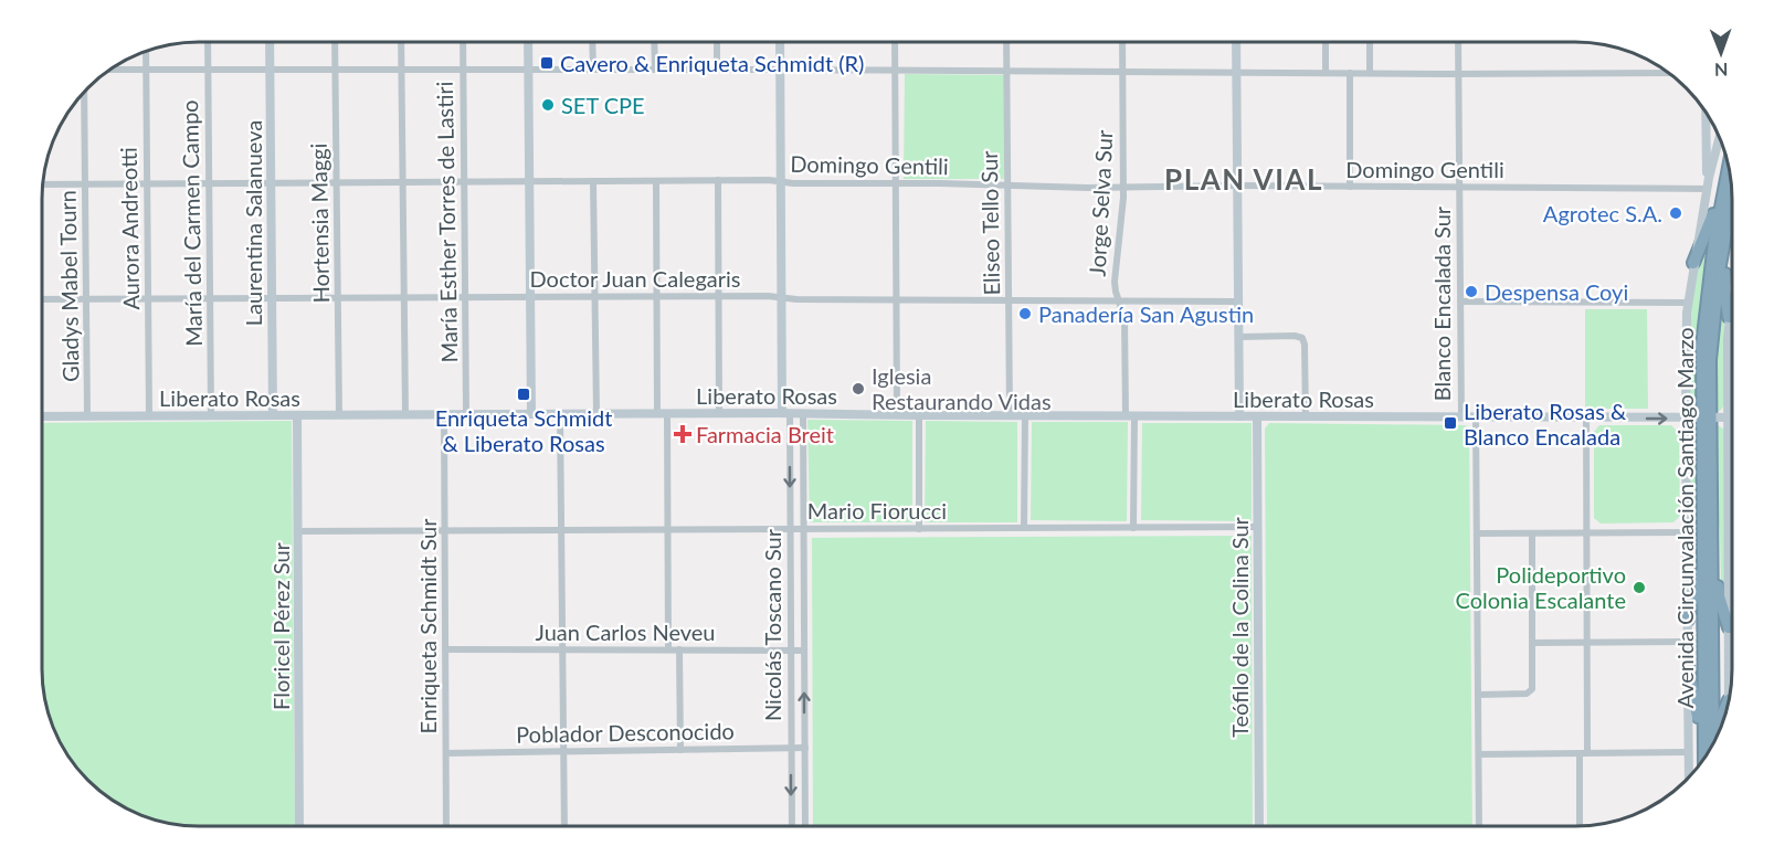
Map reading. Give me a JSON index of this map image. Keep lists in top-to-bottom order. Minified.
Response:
{"streets":{"highway":["Avenida Circunvalación Santiago Marzo"],"street":["Domingo Gentili","Jorge Selva Sur","María Esther Torres de Lastiri","María del Carmen Campo","Laurentina Salanueva","Hortensia Maggi","Eliseo Tello Sur","Aurora Andreotti","Doctor Juan Calegaris","Gladys Mabel Tourn","Blanco Encalada Sur","Liberato Rosas","Mario Fiorucci","Nicolás Toscano Sur","Floricel Pérez Sur","Enriqueta Schmidt Sur","Teófilo de la Colina Sur","Juan Carlos Neveu","Poblador Desconocido"]},"crossings":[["Domingo Gentili","Jorge Selva Sur"],["Domingo Gentili","María Esther Torres de Lastiri"],["Domingo Gentili","María del Carmen Campo"],["Domingo Gentili","Laurentina Salanueva"],["Domingo Gentili","Hortensia Maggi"],["Domingo Gentili","Eliseo Tello Sur"],["Domingo Gentili","Aurora Andreotti"],["Domingo Gentili","Gladys Mabel Tourn"],["Domingo Gentili","Blanco Encalada Sur"],["Domingo Gentili","Nicolás Toscano Sur"],["Jorge Selva Sur","Doctor Juan Calegaris"],["Jorge Selva Sur","Liberato Rosas"],["Jorge Selva Sur","Mario Fiorucci"],["María Esther Torres de Lastiri","Doctor Juan Calegaris"],["María Esther Torres de Lastiri","Liberato Rosas"],["María del Carmen Campo","Doctor Juan Calegaris"],["María del Carmen Campo","Liberato Rosas"],["Laurentina Salanueva","Doctor Juan Calegaris"],["Laurentina Salanueva","Liberato Rosas"],["Hortensia Maggi","Doctor Juan Calegaris"],["Hortensia Maggi","Liberato Rosas"],["Eliseo Tello Sur","Doctor Juan Calegaris"],["Eliseo Tello Sur","Liberato Rosas"],["Aurora Andreotti","Doctor Juan Calegaris"],["Aurora Andreotti","Liberato Rosas"],["Doctor Juan Calegaris","Gladys Mabel Tourn"],["Doctor Juan Calegaris","Nicolás Toscano Sur"],["Gladys Mabel Tourn","Liberato Rosas"],["Blanco Encalada Sur","Liberato Rosas"],["Liberato Rosas","Avenida Circunvalación Santiago Marzo"],["Liberato Rosas","Nicolás Toscano Sur"],["Liberato Rosas","Floricel Pérez Sur"],["Liberato Rosas","Enriqueta Schmidt Sur"],["Liberato Rosas","Teófilo de la Colina Sur"],["Mario Fiorucci","Nicolás Toscano Sur"],["Mario Fiorucci","Floricel Pérez Sur"],["Mario Fiorucci","Enriqueta Schmidt Sur"],["Mario Fiorucci","Teófilo de la Colina Sur"],["Nicolás Toscano Sur","Juan Carlos Neveu"],["Nicolás Toscano Sur","Poblador Desconocido"],["Enriqueta Schmidt Sur","Juan Carlos Neveu"],["Enriqueta Schmidt Sur","Poblador Desconocido"]],"districts":["PLAN VIAL"],"places":{"transit":["Cavero & Enriqueta Schmidt (R)","Enriqueta Schmidt & Liberato Rosas","Liberato Rosas & Blanco Encalada"],"other":["SET CPE","Agrotec S.A.","Despensa Coyi","Panadería San Agustin","Iglesia Restaurando Vidas","Polideportivo Colonia Escalante"],"health":["Farmacia Breit"]},"north":"bottom"}
